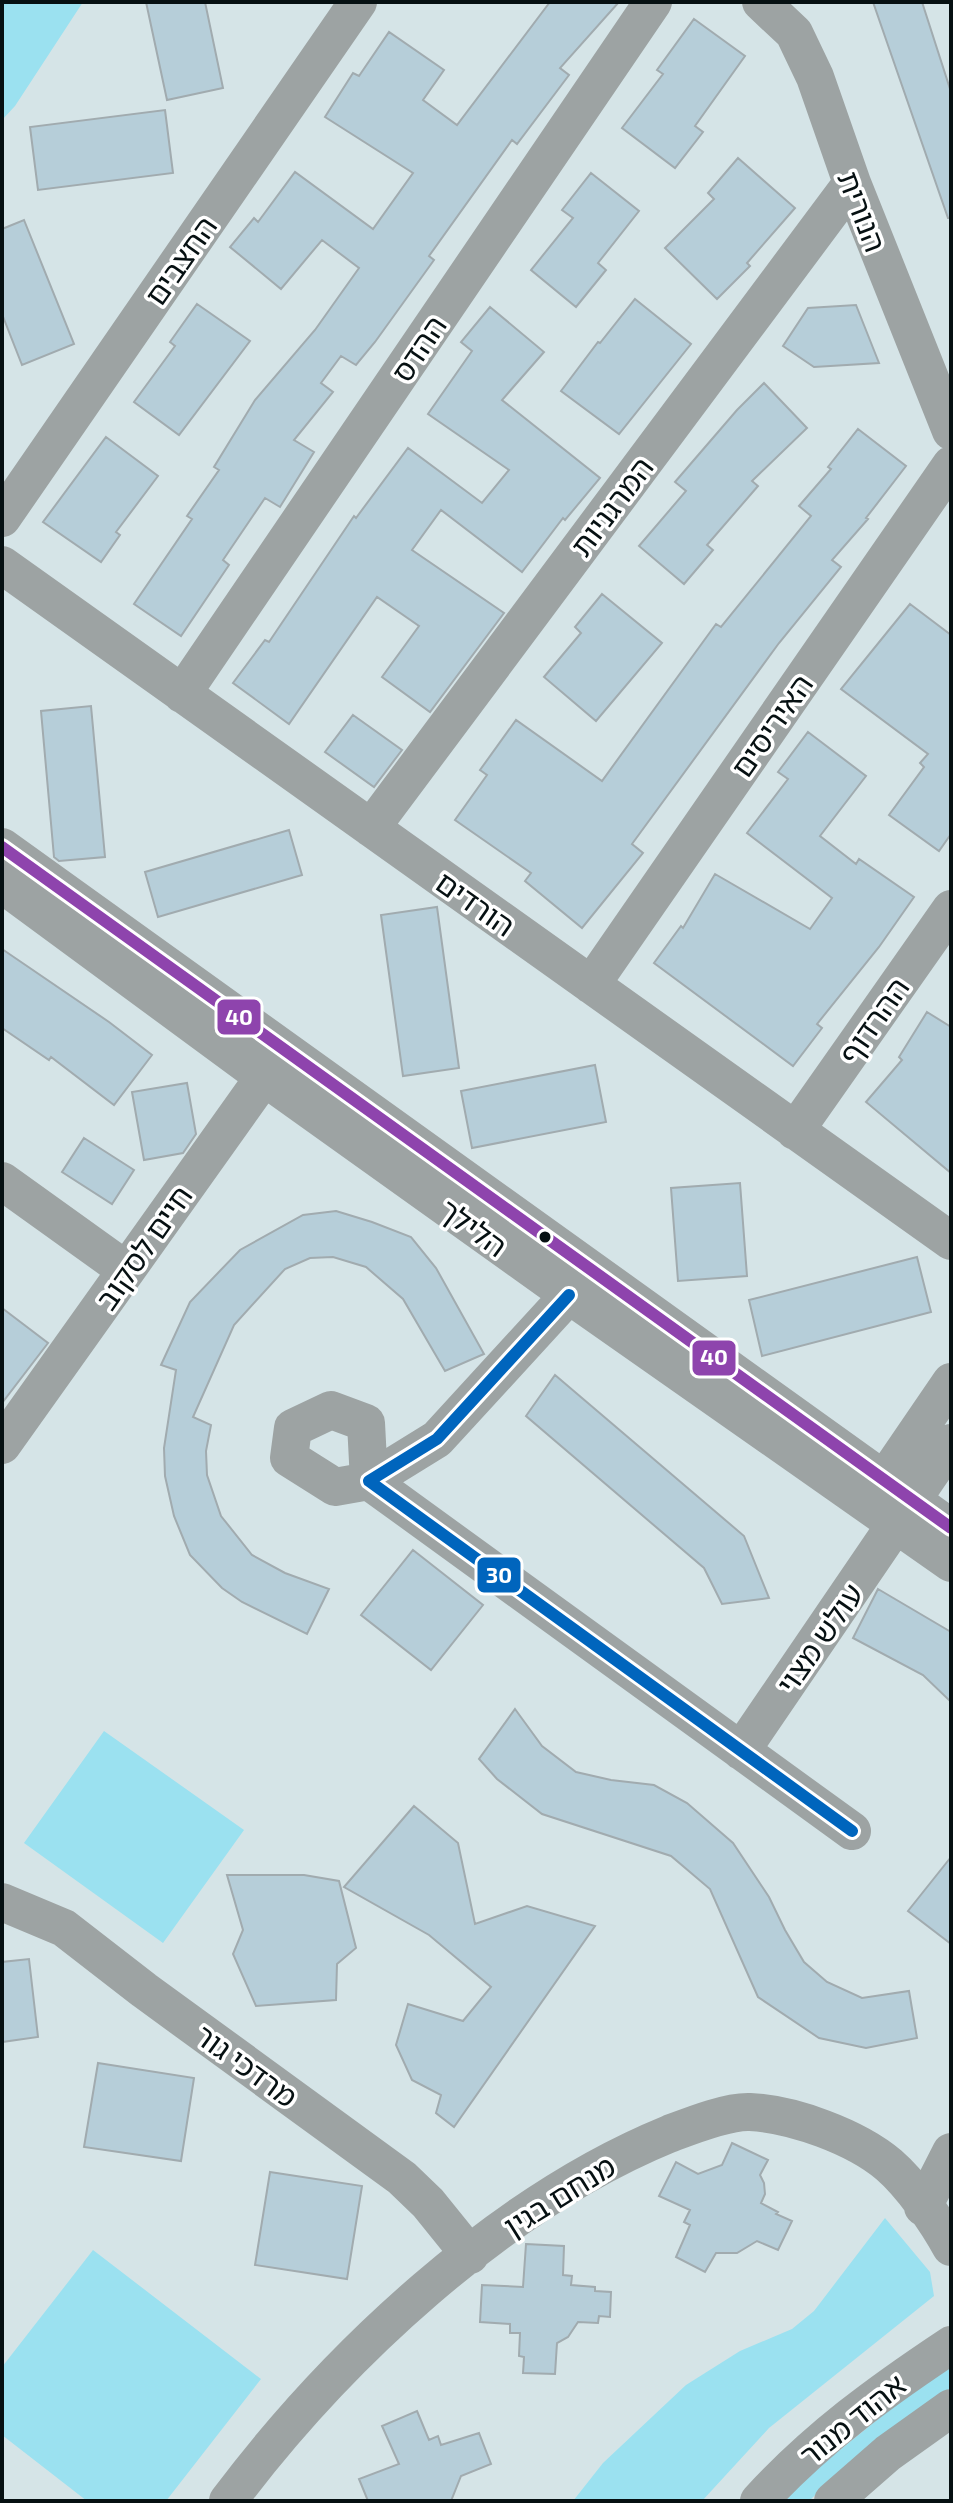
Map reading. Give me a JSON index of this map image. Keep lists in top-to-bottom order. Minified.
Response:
{"streets":{"street":["הנורית","החצבים","ההדס","המרגניות","האיריסים","הורדים","ההרדוף","הלילך","חיים לסקוב","עולש מצוי","מרדכי גור","מנחם בגין","אהוד מנור"]},"crossings":[["הנורית","המרגניות"],["ההדס","הורדים"],["המרגניות","הורדים"],["האיריסים","הורדים"],["הורדים","ההרדוף"],["הלילך","חיים לסקוב"],["הלילך","עולש מצוי"],["מרדכי גור","מנחם בגין"]],"lines":["transit line 40","transit line 30"]}
